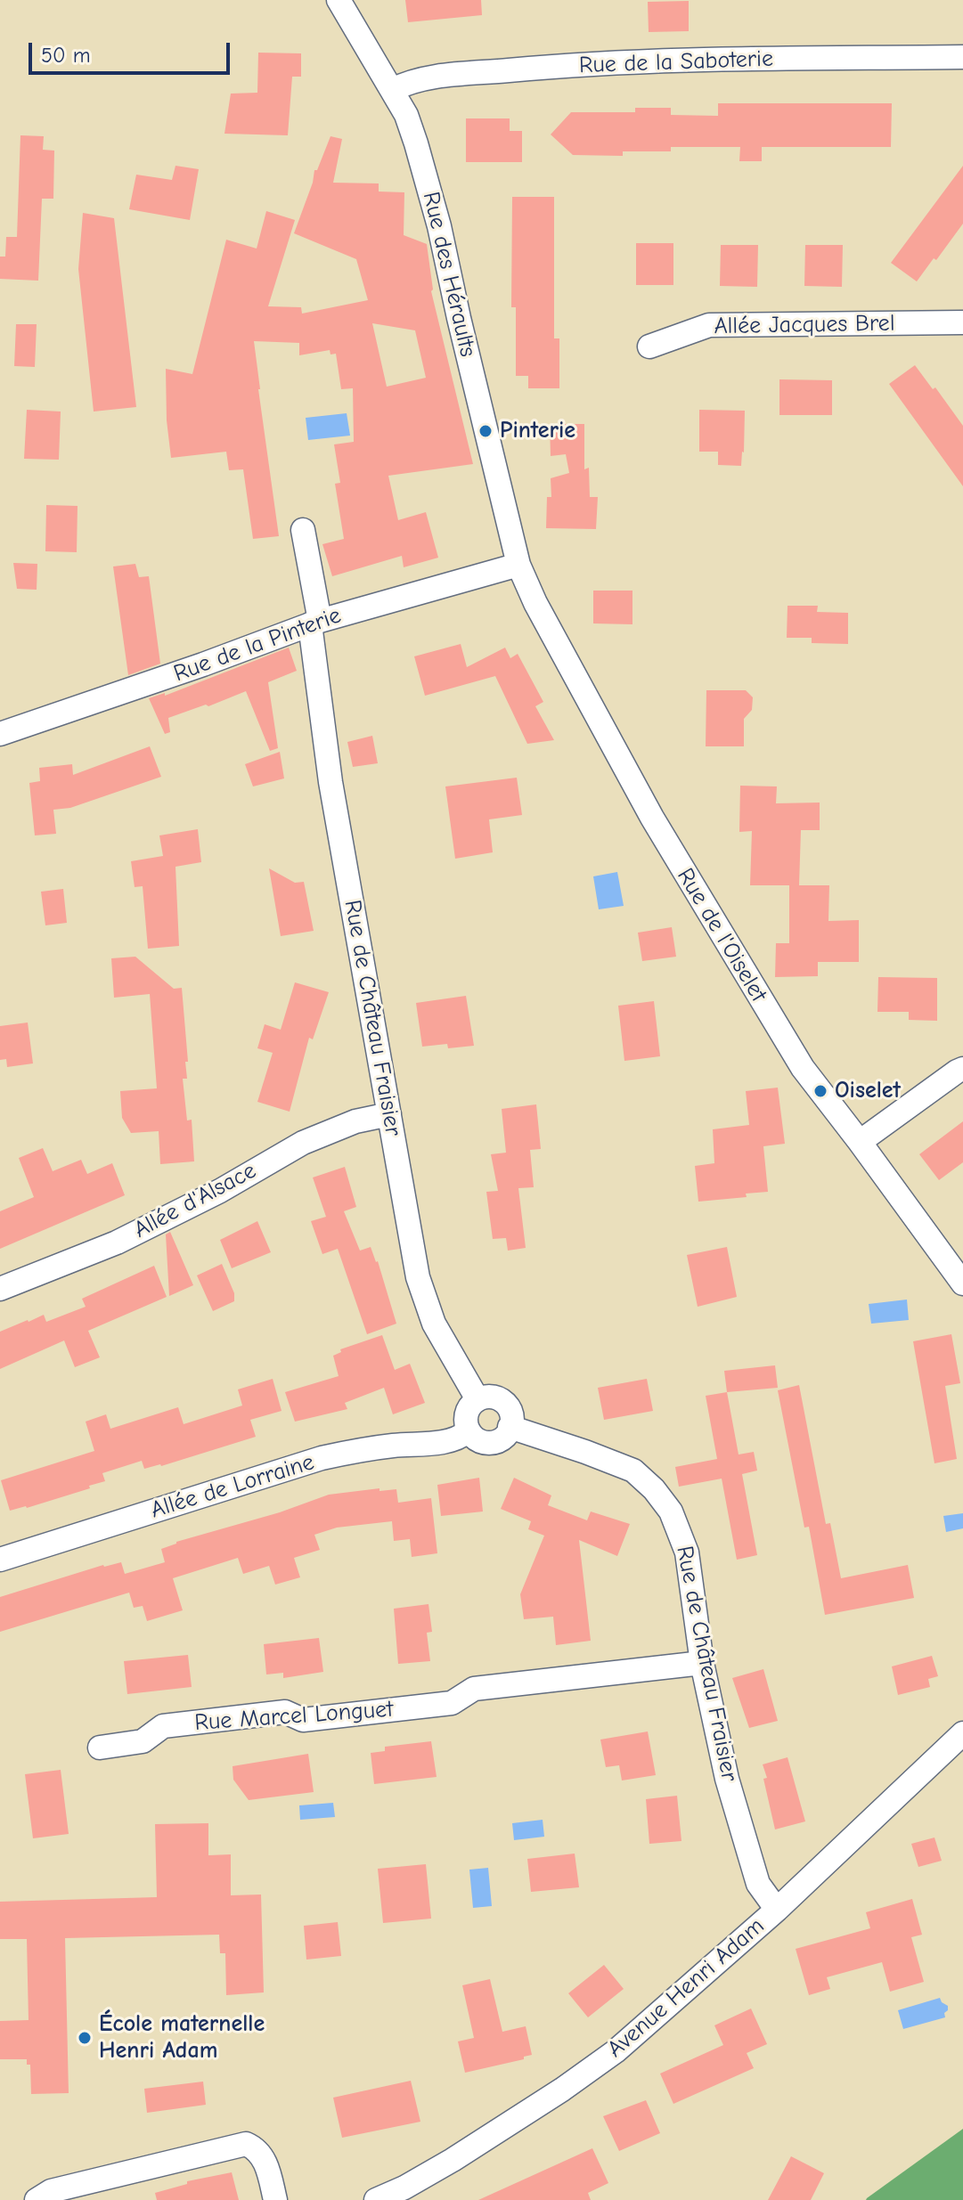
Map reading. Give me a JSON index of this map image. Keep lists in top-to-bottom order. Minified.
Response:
{"streets":{"street":["Rue de la Saboterie","Rue des Héraults","Allée Jacques Brel","Rue de la Pinterie","Rue de l'Oiselet","Rue de Château Fraisier","Allée d'Alsace","Allée de Lorraine","Rue Marcel Longuet","Avenue Henri Adam"]},"crossings":[["Rue de la Saboterie","Rue des Héraults"],["Rue des Héraults","Rue de la Pinterie"],["Rue des Héraults","Rue de l'Oiselet"],["Rue de la Pinterie","Rue de l'Oiselet"],["Rue de la Pinterie","Rue de Château Fraisier"],["Rue de Château Fraisier","Allée d'Alsace"],["Rue de Château Fraisier","Allée de Lorraine"],["Rue de Château Fraisier","Rue Marcel Longuet"],["Rue de Château Fraisier","Avenue Henri Adam"]],"places":["Pinterie","Oiselet","École maternelle Henri Adam"],"scale_bar":"50 m"}
